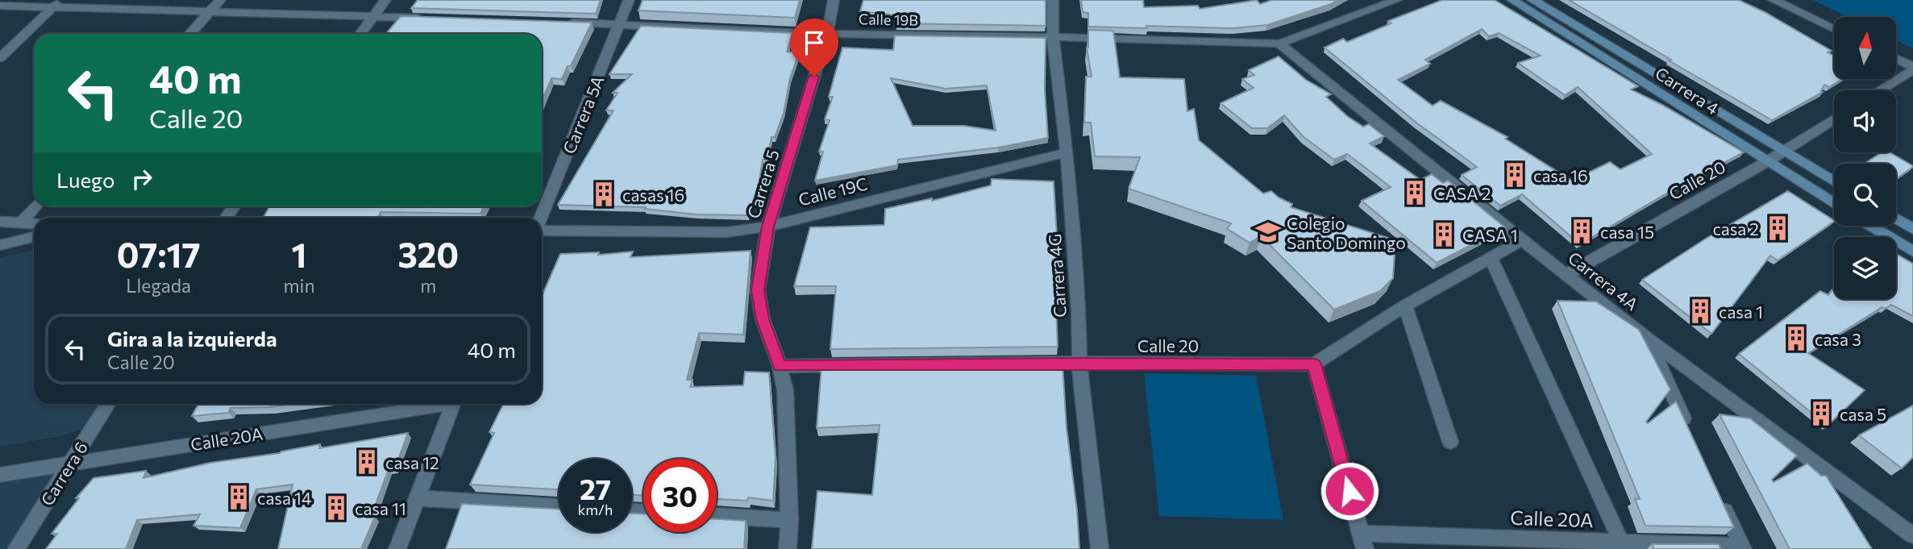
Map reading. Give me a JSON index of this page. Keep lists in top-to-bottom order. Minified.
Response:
{"streets":{"main road":["Carrera 4"],"street":["Calle 19B","Carrera 5A","Calle 20","Carrera 5","Calle 19C","Carrera 4G","Carrera 4A","Calle 20A","Carrera 6"]},"crossings":[["Calle 19B","Carrera 5A"],["Calle 19B","Carrera 5"],["Calle 19B","Carrera 4G"],["Calle 19B","Carrera 4A"],["Carrera 4","Calle 20"],["Calle 20","Carrera 5"],["Calle 20","Carrera 4G"],["Calle 20","Carrera 4A"],["Carrera 5","Calle 19C"],["Calle 19C","Carrera 4G"],["Calle 20A","Carrera 6"]],"places":{"building":["casa 16","CASA 2","casas 16","casa 2","casa 15","CASA 1","casa 1","casa 3","casa 5","casa 12","casa 14","casa 11"],"school or university":["Colegio Santo Domingo"]},"north":"top","page":{"turn":["40 m","Calle 20"],"then":"Luego","eta":["07:17","Llegada","1","min","320","m"],"list":[{"name":"Gira a la izquierda","note":"Calle 20","value":"40 m"}],"speed":"27 km/h","limit":"30"}}
